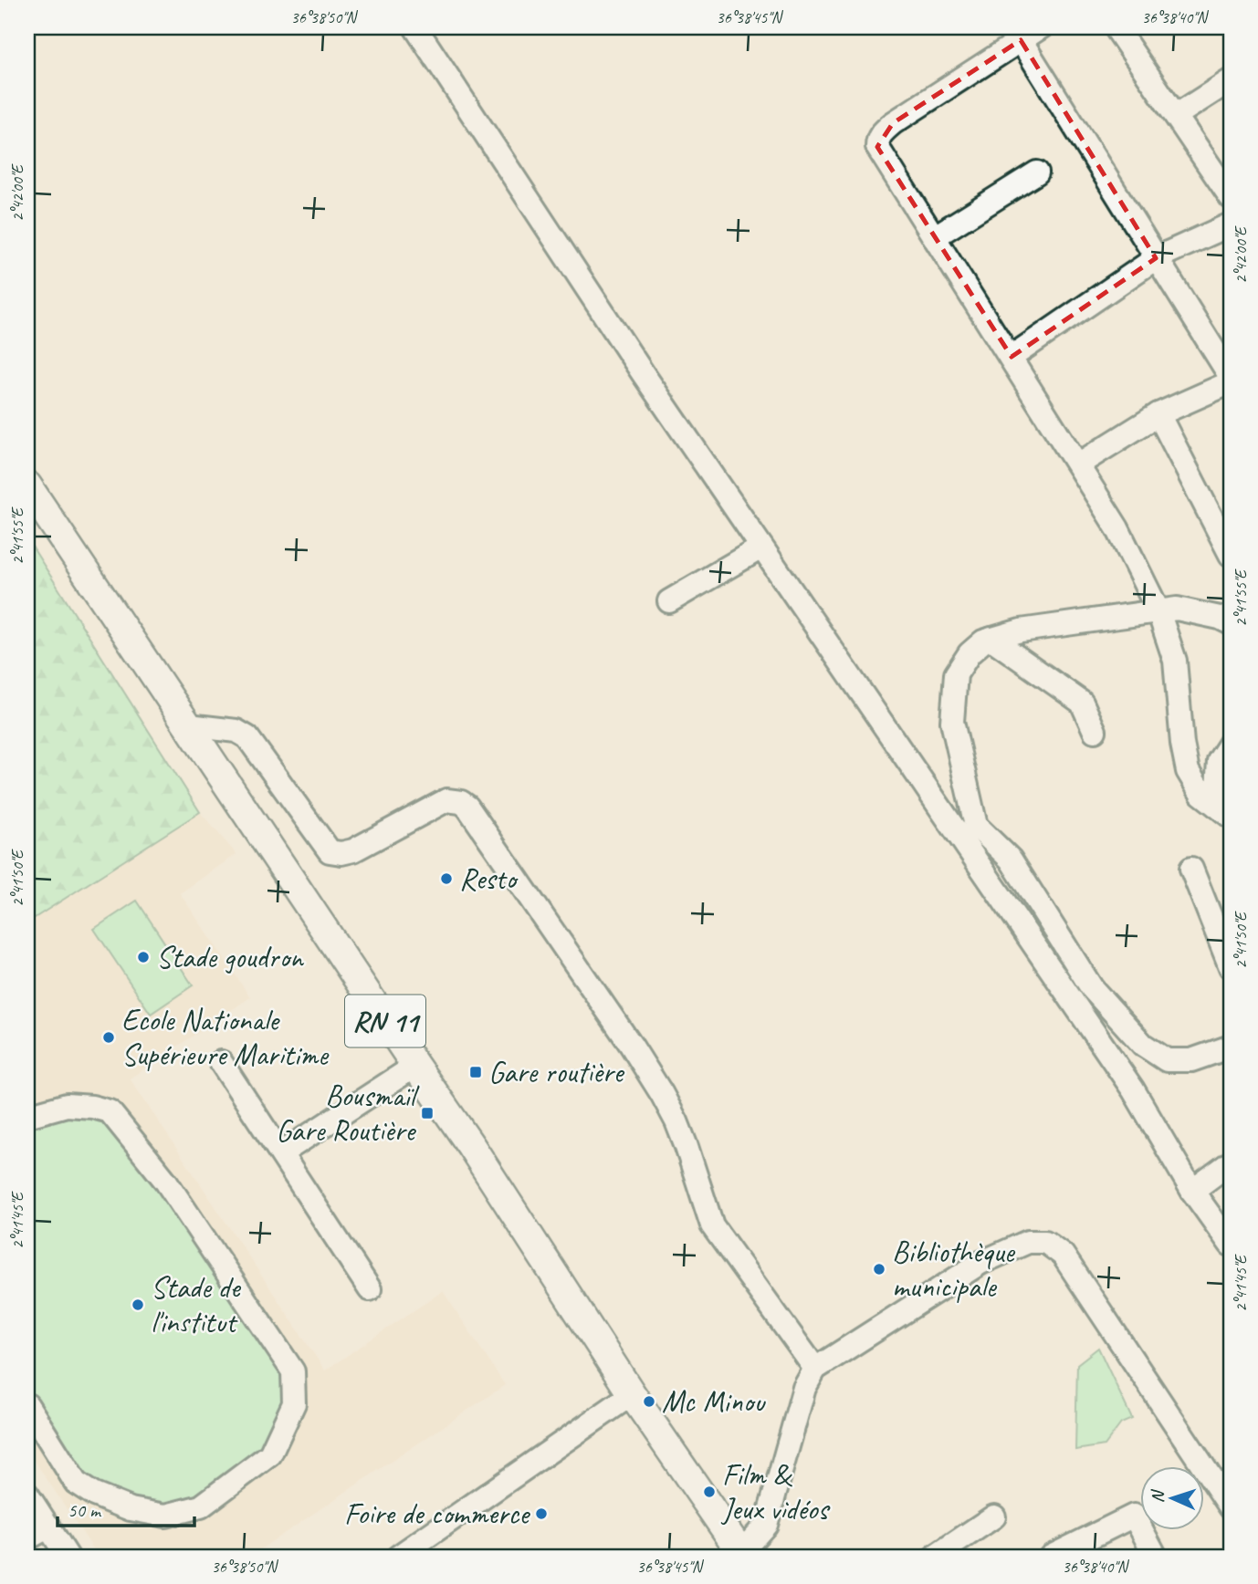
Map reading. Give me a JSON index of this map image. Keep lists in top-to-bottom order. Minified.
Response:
{"streets":{"main road":["RN 11"]},"places":{"other":["Resto","Stade goudron","Ecole Nationale Supérieure Maritime","Bibliothèque municipale","Stade de l'institut","Mc Minou","Film & Jeux vidéos","Foire de commerce"],"transit":["Gare routière","Bousmaïl Gare Routière"]},"scale_bar":"50 m","north":"left","coordinates":["36°38'50\"N","36°38'45\"N","36°38'40\"N","2°42'00\"E","2°41'55\"E","2°41'50\"E","2°41'45\"E"]}
